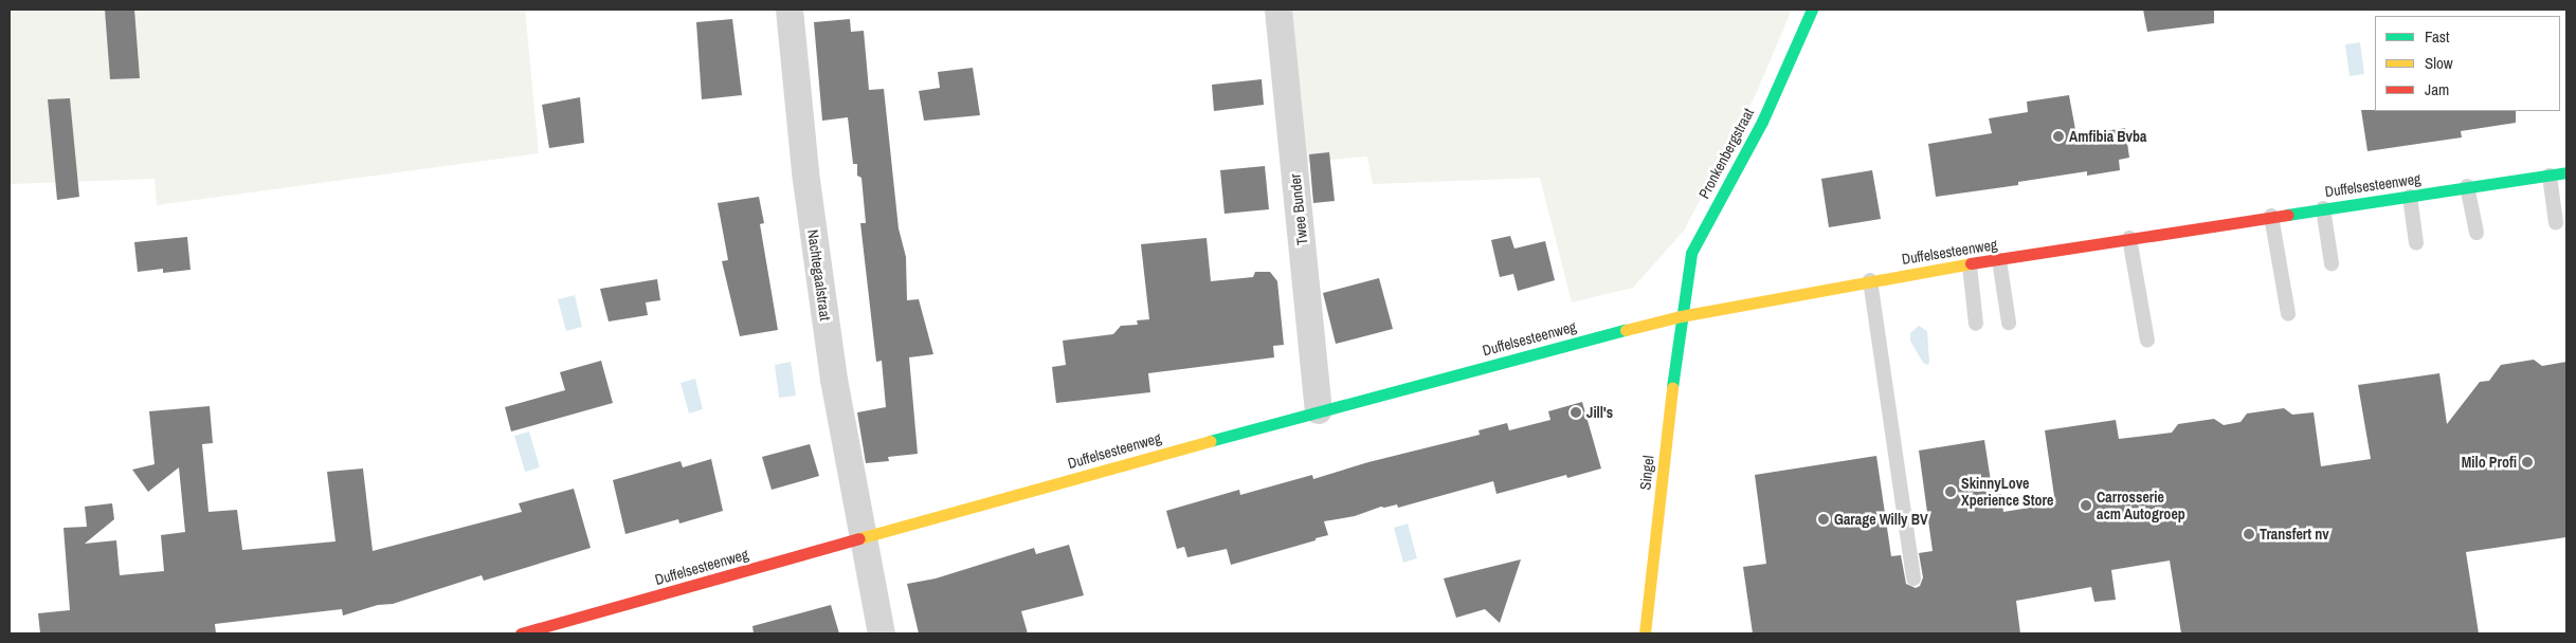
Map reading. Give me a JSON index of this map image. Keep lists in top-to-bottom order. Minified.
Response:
{"streets":{"street":["Pronkenbergstraat","Duffelsesteenweg","Twee Bunder","Nachtegaalstraat","Singel"]},"crossings":[["Pronkenbergstraat","Duffelsesteenweg"],["Pronkenbergstraat","Singel"],["Duffelsesteenweg","Twee Bunder"],["Duffelsesteenweg","Nachtegaalstraat"],["Duffelsesteenweg","Singel"]],"places":["Amfibia Bvba","Jill's","Milo Profi","SkinnyLove Xperience Store","Carrosserie acm Autogroep","Garage Willy BV","Transfert nv"],"legend":["Fast","Slow","Jam"]}
